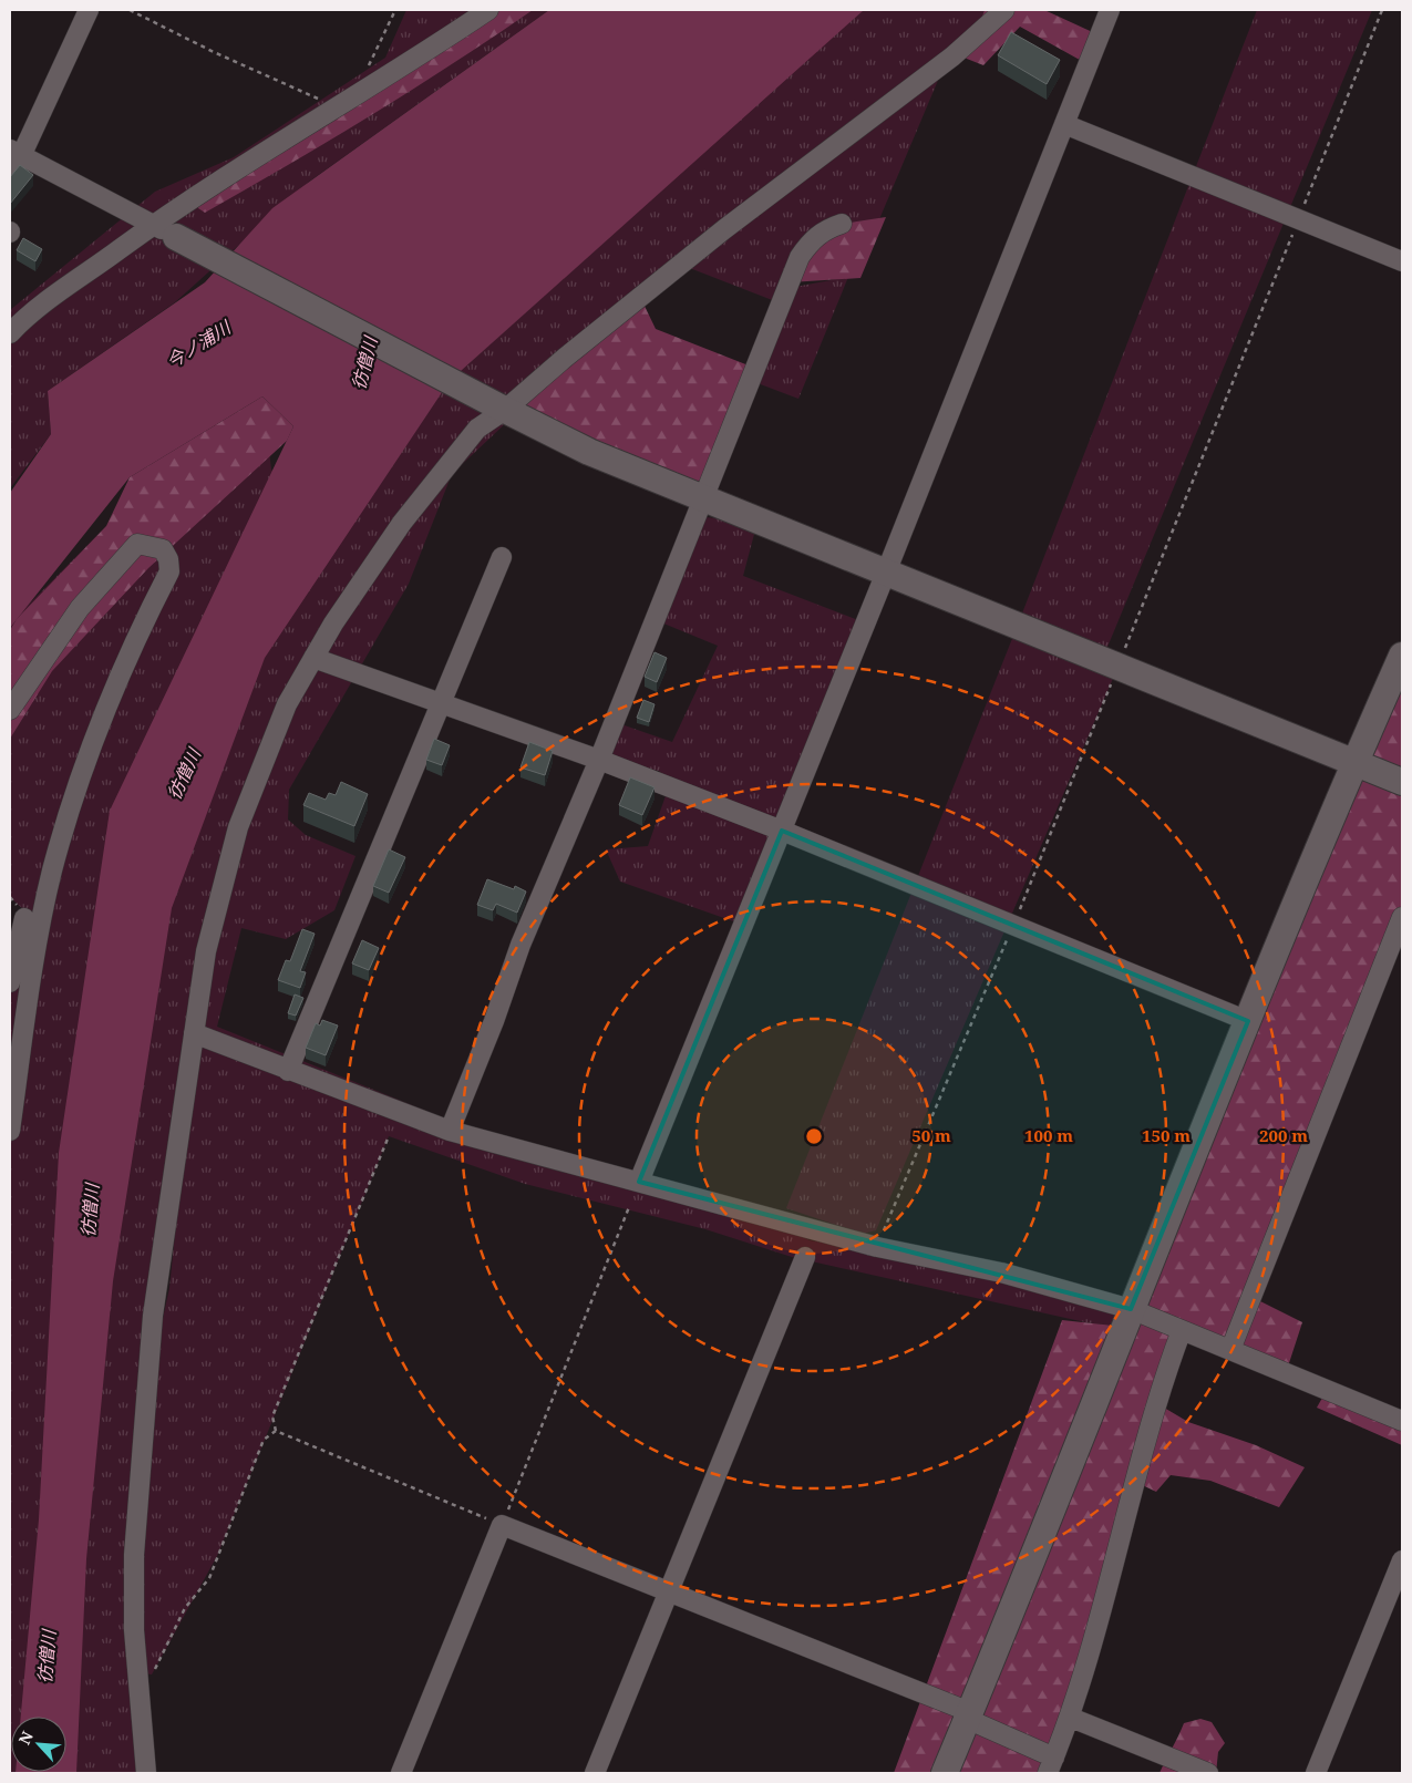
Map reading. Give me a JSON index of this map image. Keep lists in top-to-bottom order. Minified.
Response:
{"water":["今ノ浦川","彷僧川"],"north":"top left","rings":["50 m","100 m","150 m","200 m"]}
